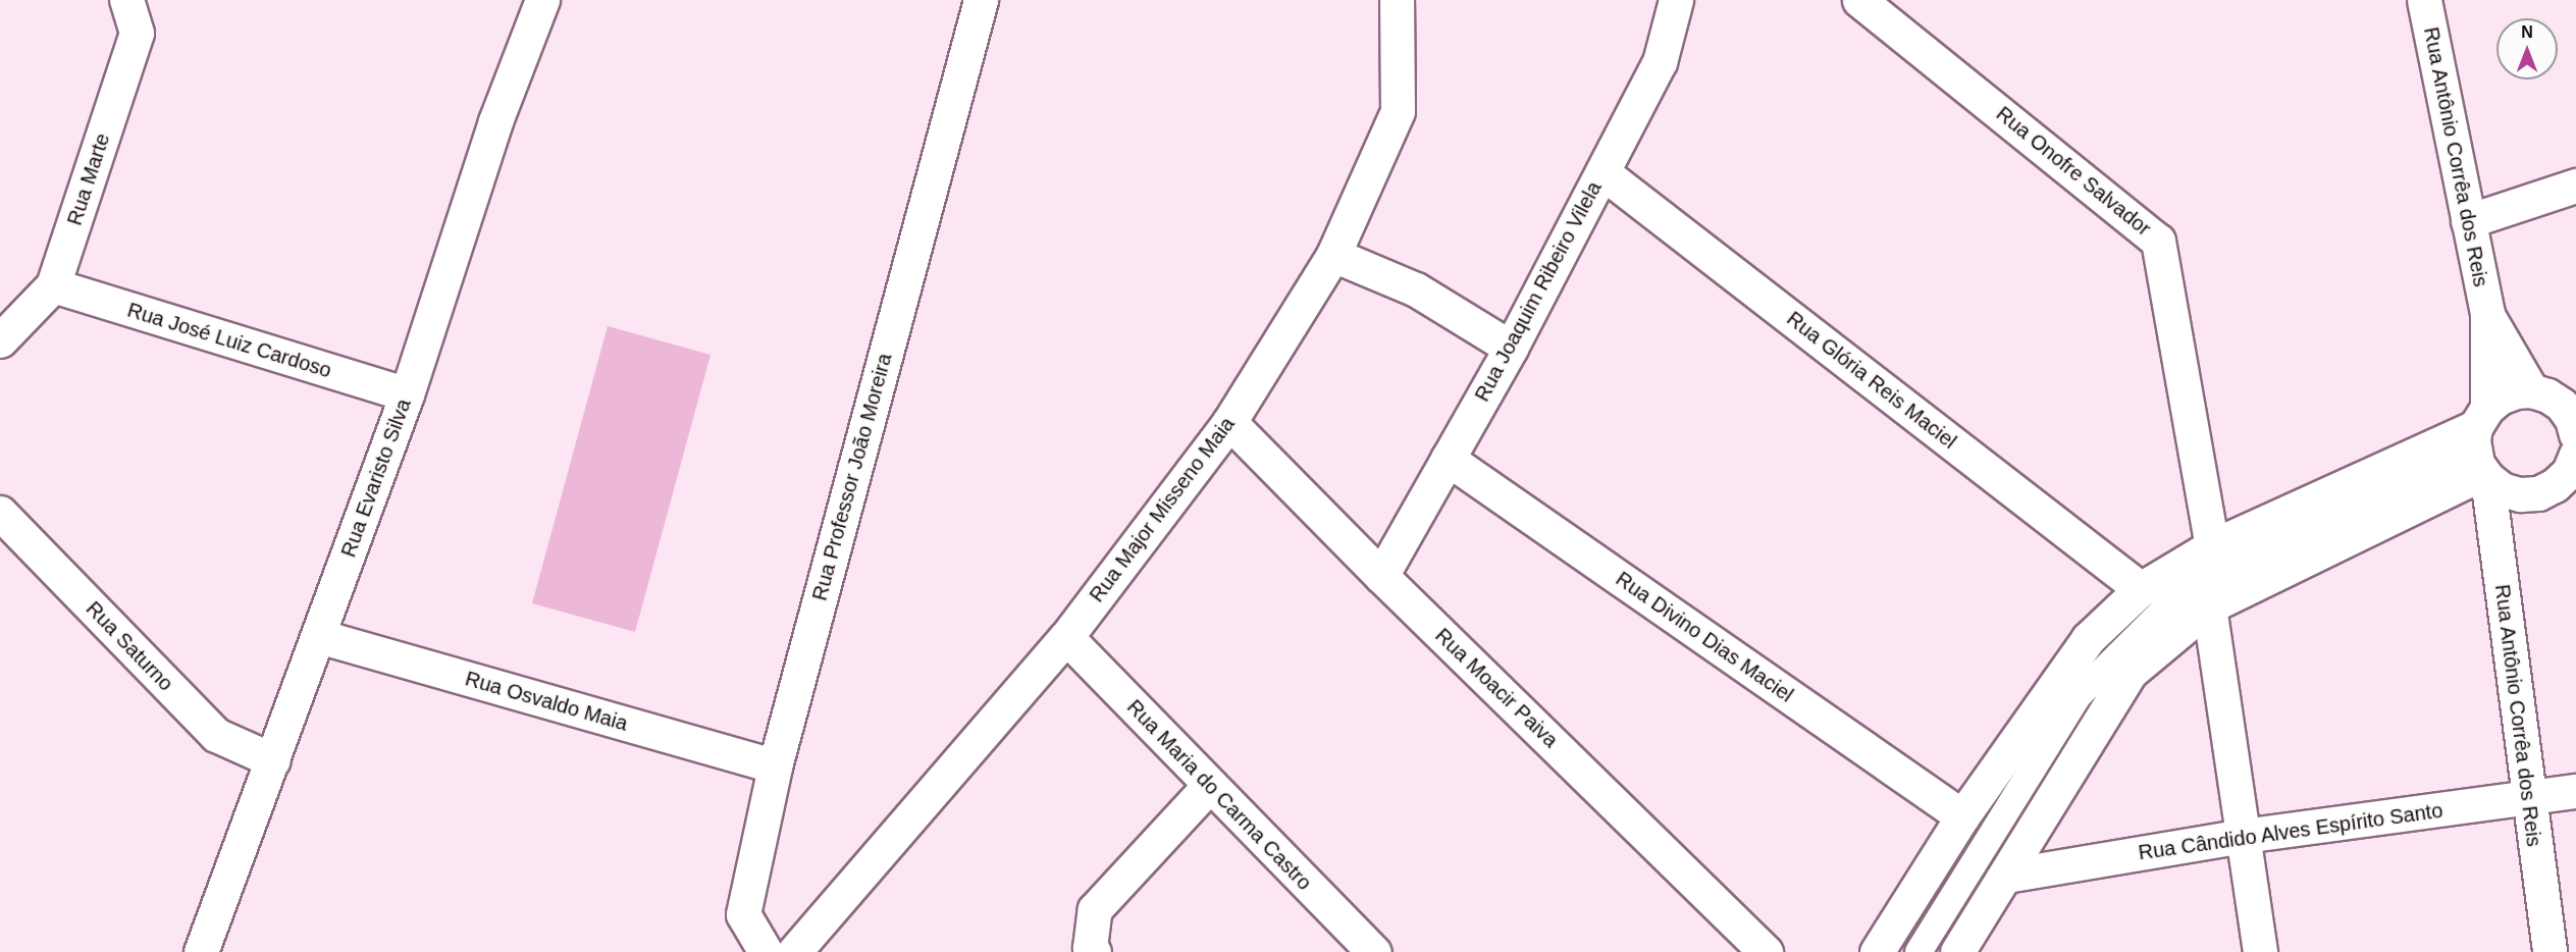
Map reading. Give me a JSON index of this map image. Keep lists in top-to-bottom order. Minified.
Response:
{"streets":{"street":["Rua Antônio Corrêa dos Reis","Rua Onofre Salvador","Rua Marte","Rua Joaquim Ribeiro Vilela","Rua José Luiz Cardoso","Rua Glória Reis Maciel","Rua Professor João Moreira","Rua Evaristo Silva","Rua Major Misseno Maia","Rua Divino Dias Maciel","Rua Saturno","Rua Moacir Paiva","Rua Osvaldo Maia","Rua Maria do Carma Castro","Rua Cândido Alves Espírito Santo"]},"crossings":[["Rua Antônio Corrêa dos Reis","Rua Cândido Alves Espírito Santo"],["Rua Marte","Rua José Luiz Cardoso"],["Rua Joaquim Ribeiro Vilela","Rua Glória Reis Maciel"],["Rua Joaquim Ribeiro Vilela","Rua Divino Dias Maciel"],["Rua Joaquim Ribeiro Vilela","Rua Moacir Paiva"],["Rua José Luiz Cardoso","Rua Evaristo Silva"],["Rua Professor João Moreira","Rua Osvaldo Maia"],["Rua Evaristo Silva","Rua Saturno"],["Rua Evaristo Silva","Rua Osvaldo Maia"],["Rua Major Misseno Maia","Rua Moacir Paiva"],["Rua Major Misseno Maia","Rua Maria do Carma Castro"]],"north":"top"}
